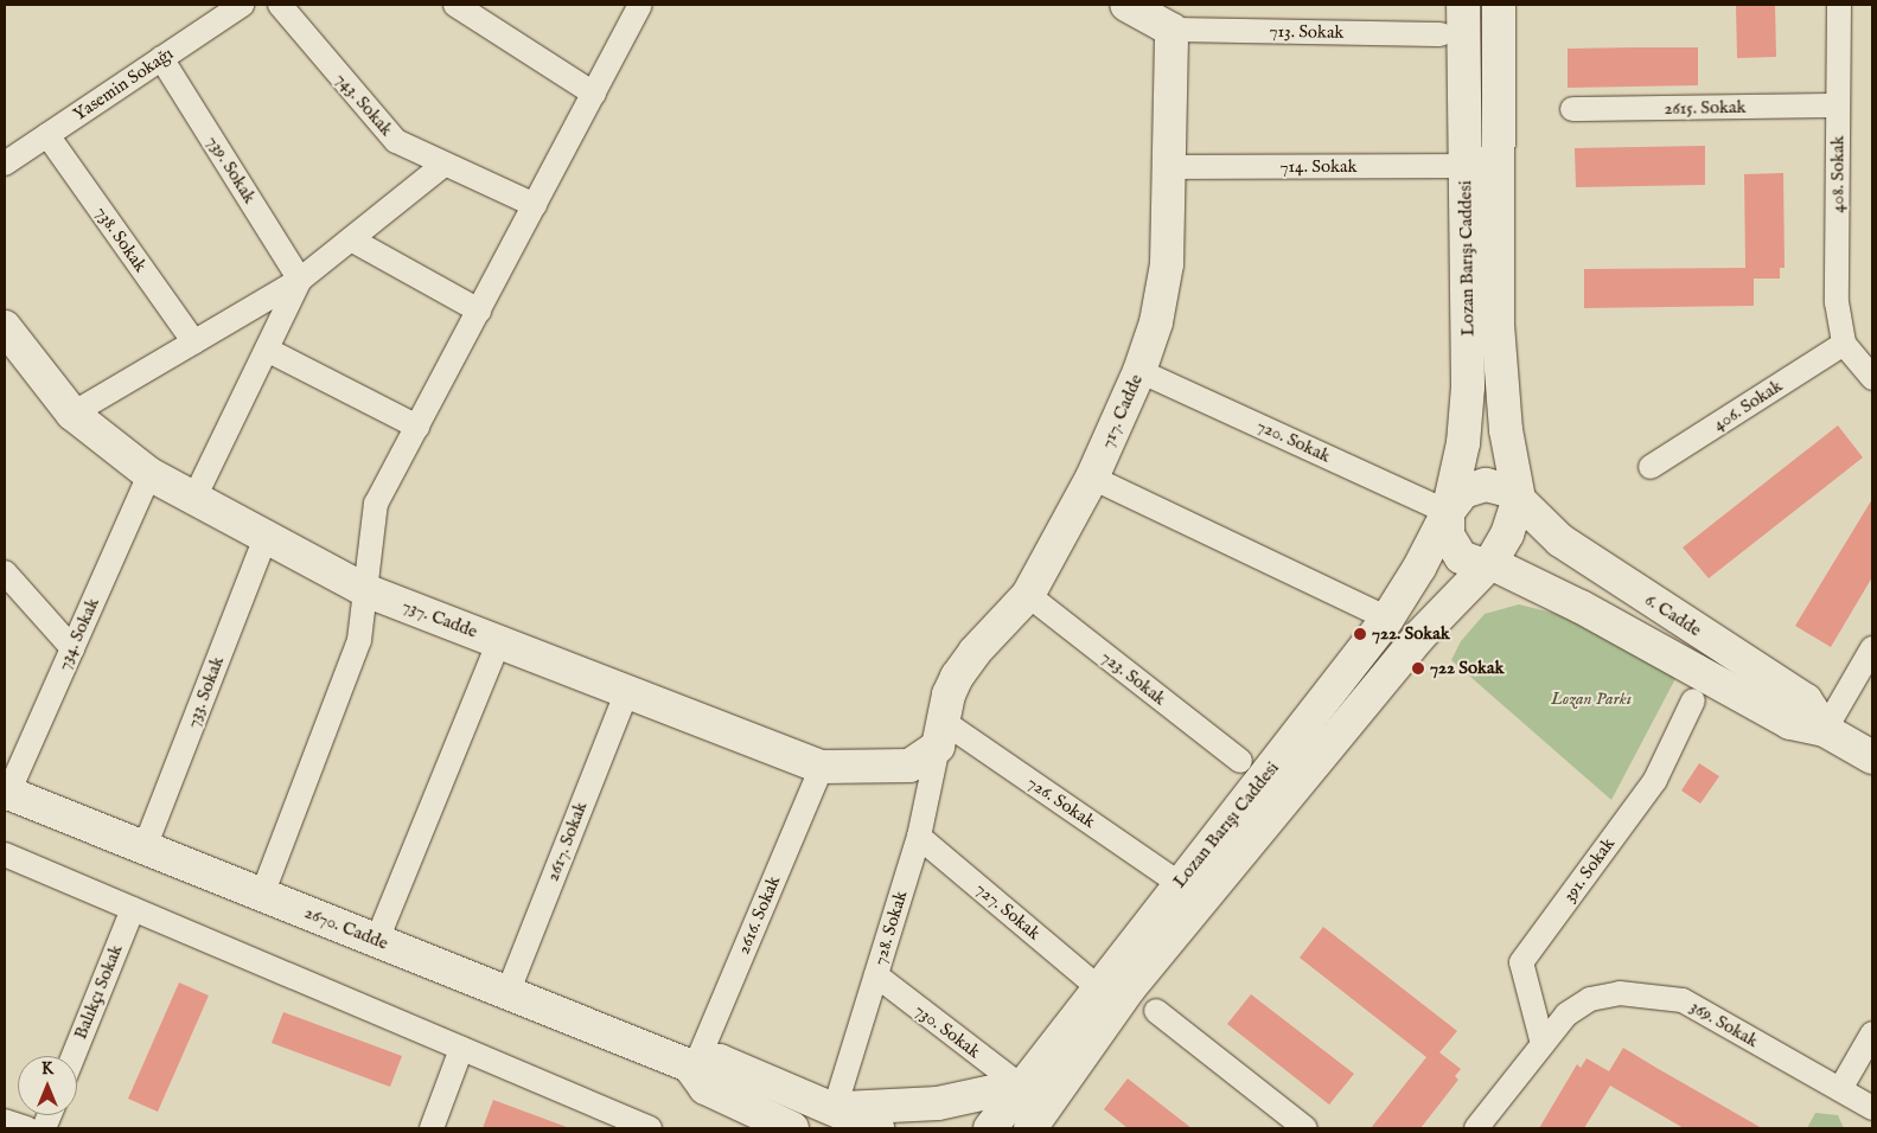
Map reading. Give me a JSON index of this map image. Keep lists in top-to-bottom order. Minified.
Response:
{"streets":{"main road":["Lozan Barışı Caddesi","717. Cadde","6. Cadde","737. Cadde","2670. Cadde"],"street":["713. Sokak","Yasemin Sokağı","743. Sokak","2615. Sokak","714. Sokak","739. Sokak","408. Sokak","738. Sokak","406. Sokak","720. Sokak","734. Sokak","723. Sokak","733. Sokak","726. Sokak","2617. Sokak","391. Sokak","727. Sokak","2616. Sokak","728. Sokak","Balıkçı Sokak","369. Sokak","730. Sokak"]},"crossings":[["713. Sokak","717. Cadde"],["Yasemin Sokağı","739. Sokak"],["Yasemin Sokağı","738. Sokak"],["2615. Sokak","408. Sokak"],["714. Sokak","Lozan Barışı Caddesi"],["714. Sokak","717. Cadde"],["408. Sokak","406. Sokak"],["Lozan Barışı Caddesi","720. Sokak"],["Lozan Barışı Caddesi","6. Cadde"],["Lozan Barışı Caddesi","726. Sokak"],["Lozan Barışı Caddesi","727. Sokak"],["Lozan Barışı Caddesi","730. Sokak"],["717. Cadde","720. Sokak"],["717. Cadde","737. Cadde"],["717. Cadde","723. Sokak"],["717. Cadde","726. Sokak"],["717. Cadde","728. Sokak"],["720. Sokak","6. Cadde"],["737. Cadde","734. Sokak"],["737. Cadde","733. Sokak"],["737. Cadde","726. Sokak"],["737. Cadde","2617. Sokak"],["737. Cadde","2616. Sokak"],["737. Cadde","728. Sokak"],["734. Sokak","2670. Cadde"],["733. Sokak","2670. Cadde"],["726. Sokak","728. Sokak"],["2617. Sokak","2670. Cadde"],["391. Sokak","369. Sokak"],["727. Sokak","728. Sokak"],["2616. Sokak","2670. Cadde"],["2670. Cadde","728. Sokak"],["728. Sokak","730. Sokak"]],"parks":["Lozan Parkı"],"places":["722. Sokak","722 Sokak"],"north":"top"}
